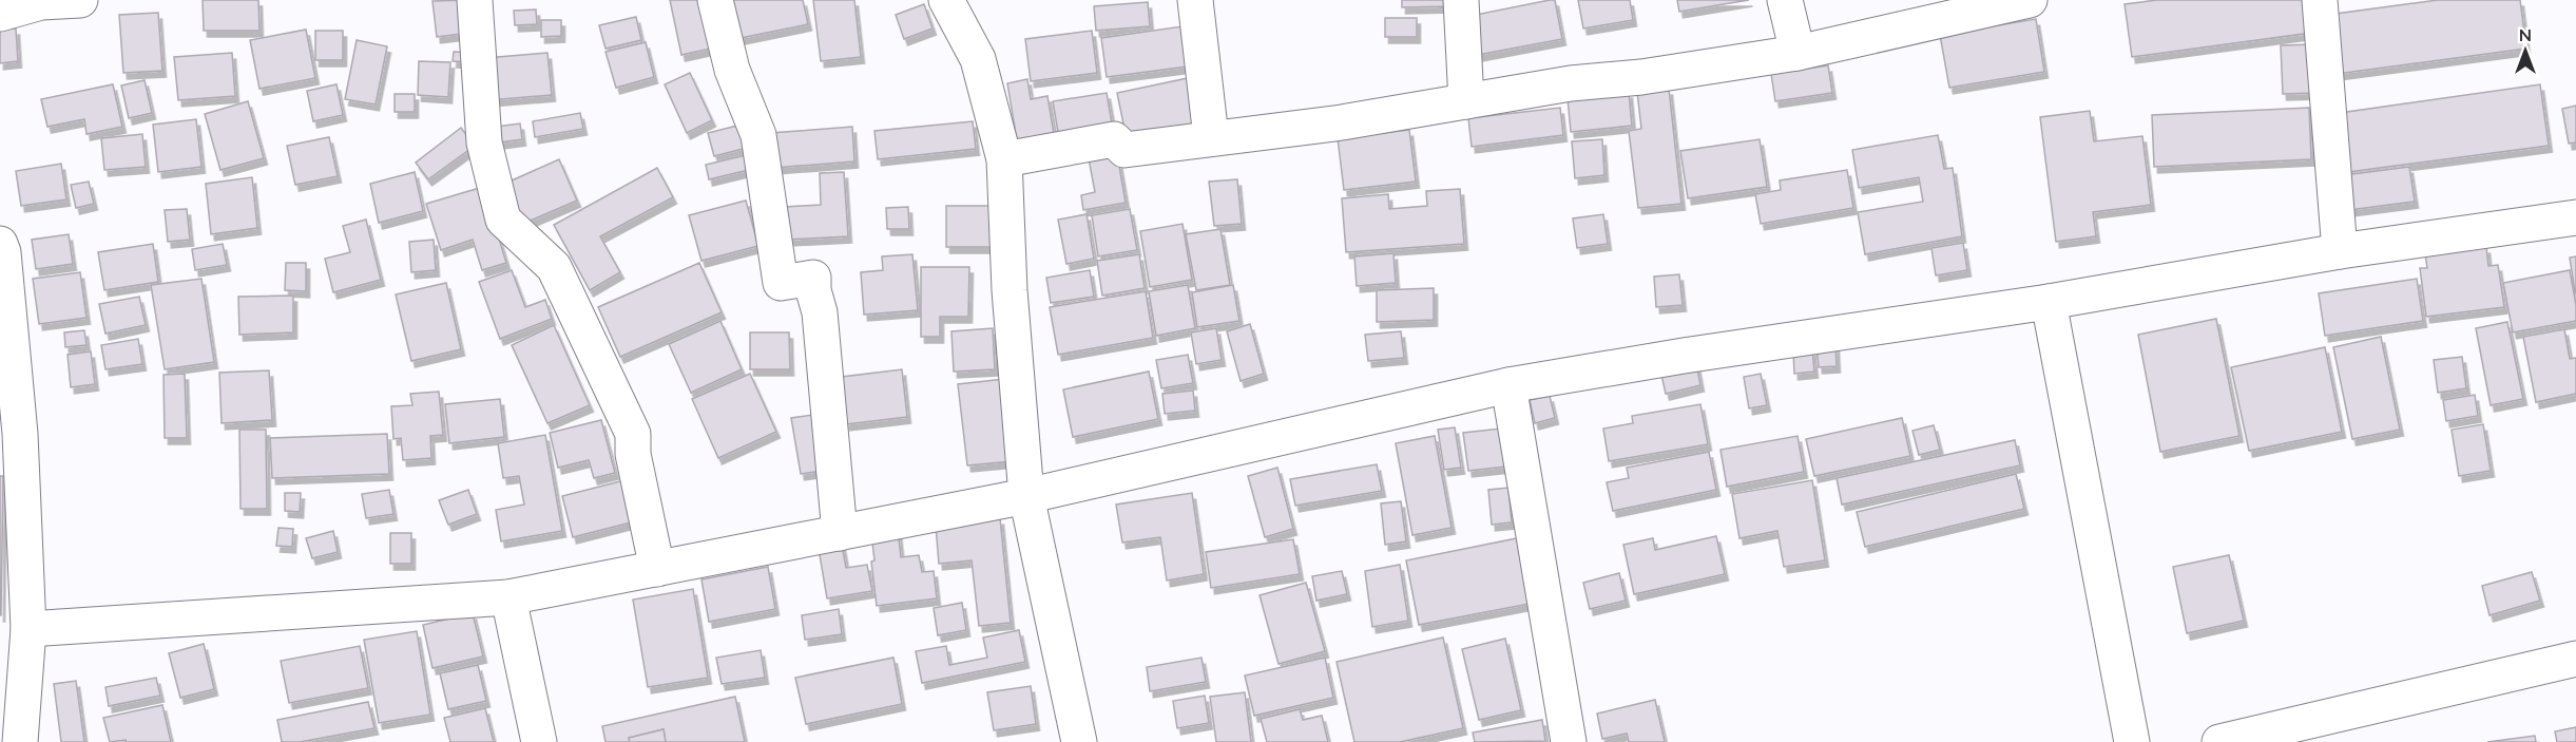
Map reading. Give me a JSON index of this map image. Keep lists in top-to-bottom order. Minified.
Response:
{"north":"top"}
